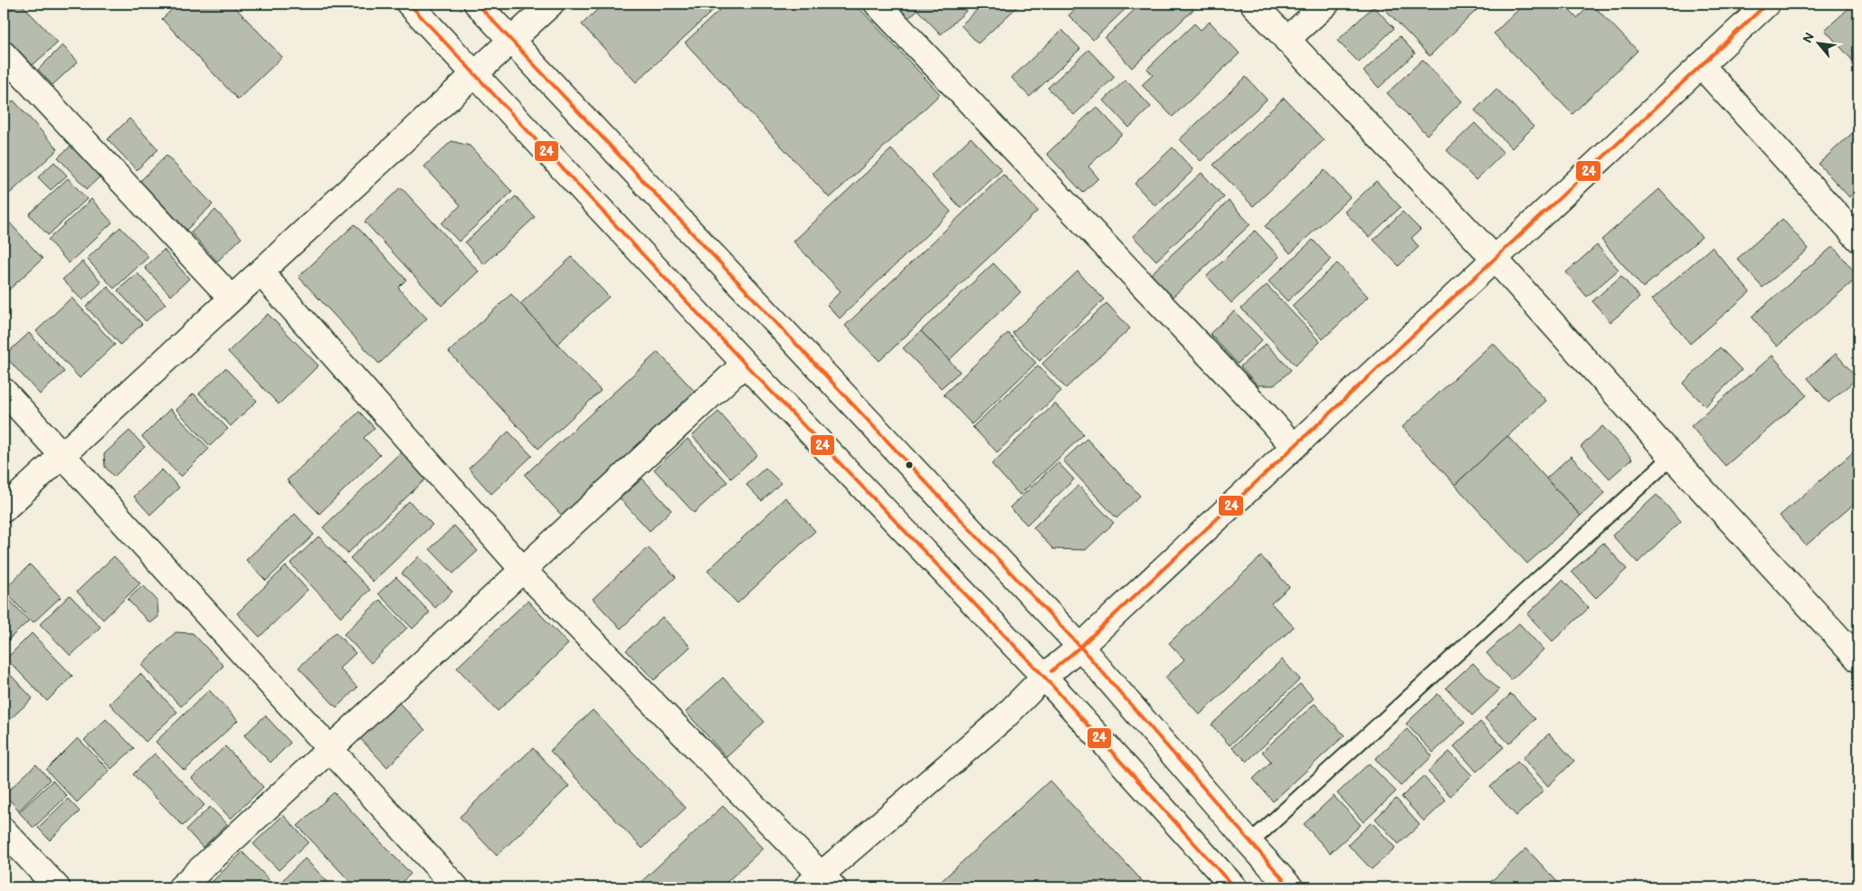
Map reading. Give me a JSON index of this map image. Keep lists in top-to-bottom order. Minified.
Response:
{"lines":["transit line 24"],"north":"top left"}
